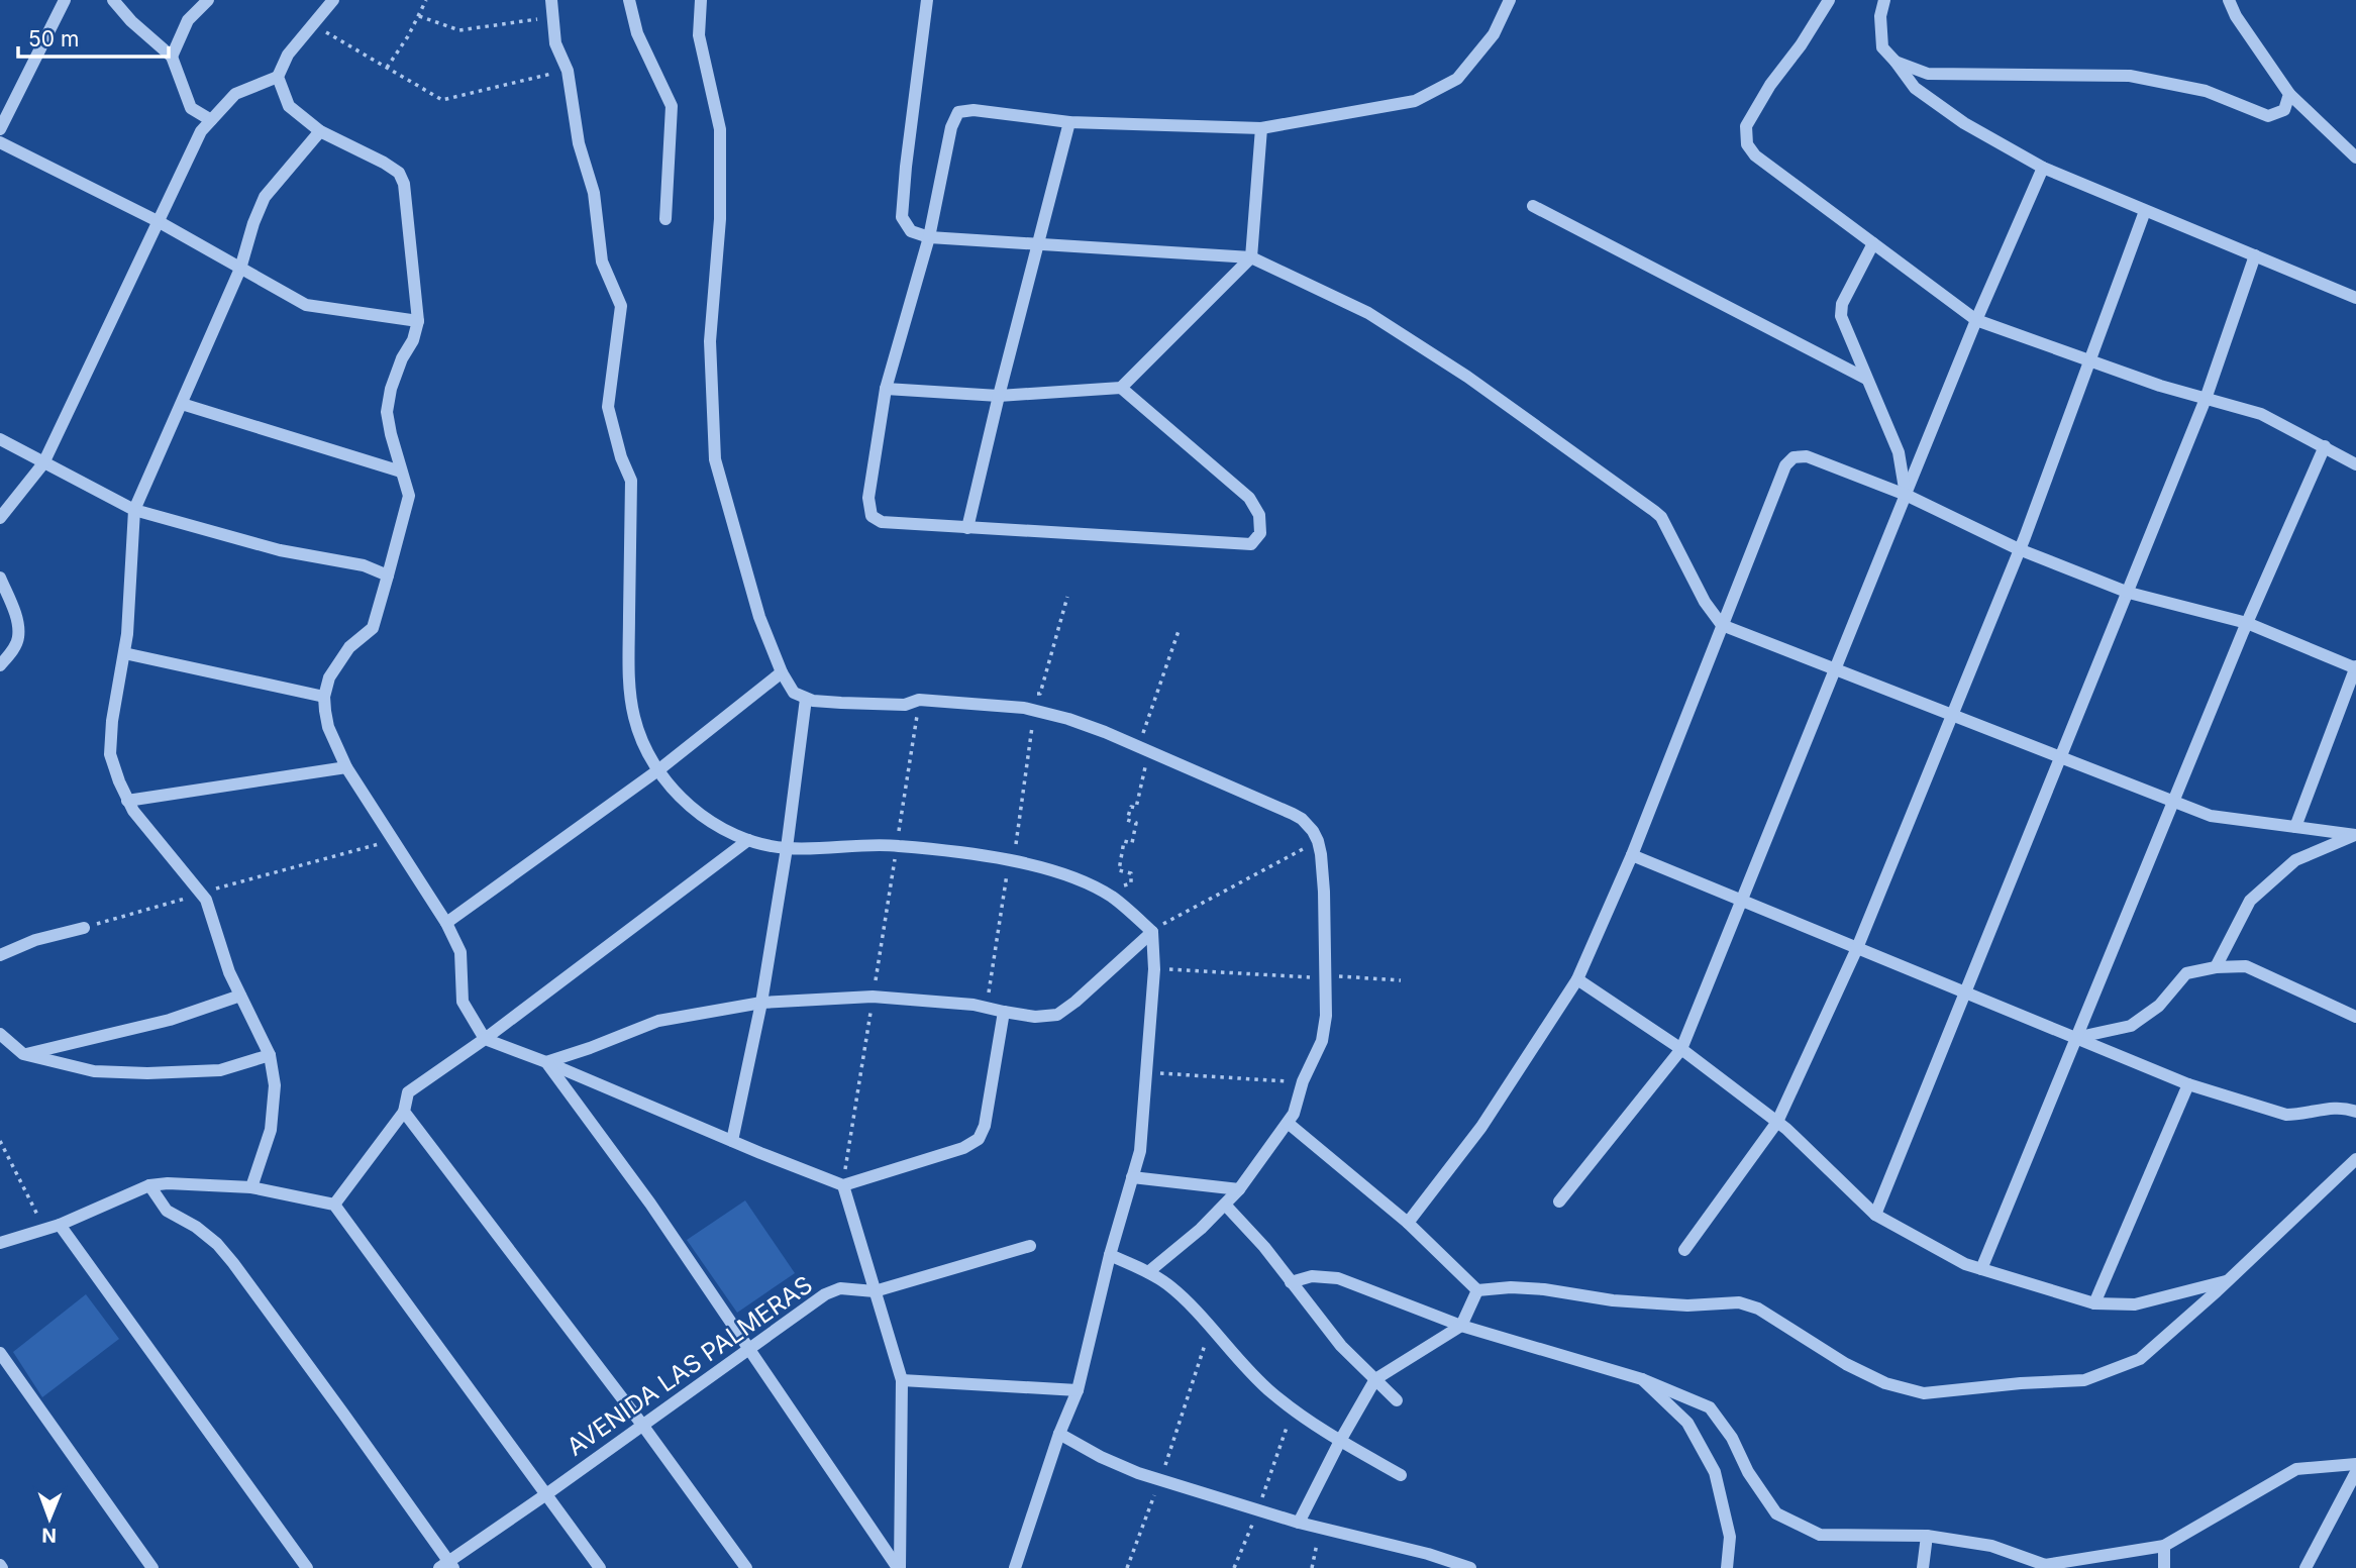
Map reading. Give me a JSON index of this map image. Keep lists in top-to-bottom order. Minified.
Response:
{"streets":{"street":["AVENIDA LAS PALMERAS"]},"scale_bar":"50 m","north":"bottom"}
